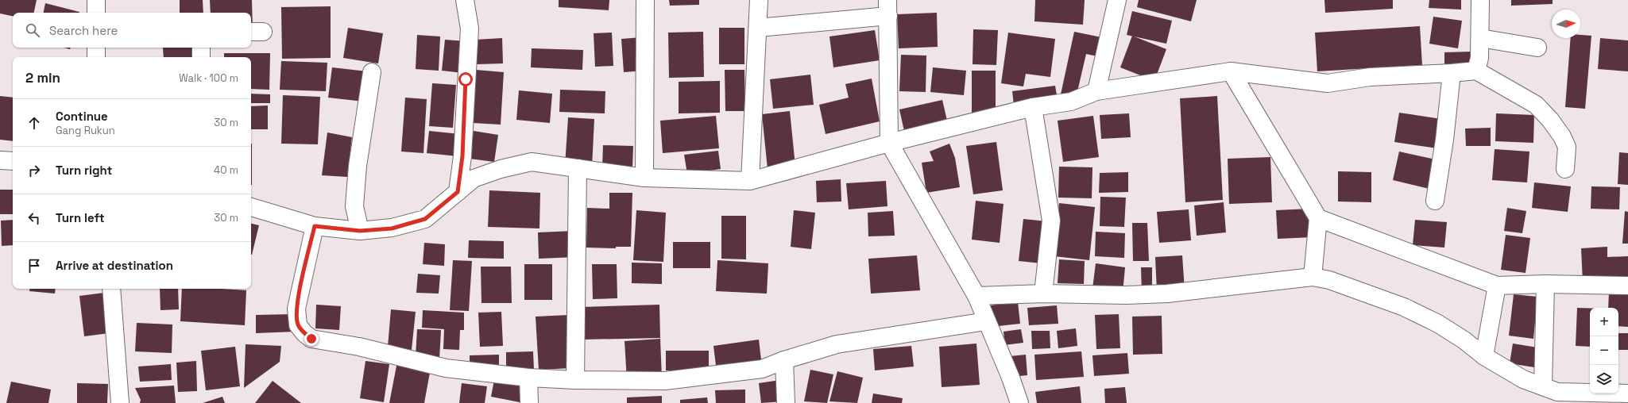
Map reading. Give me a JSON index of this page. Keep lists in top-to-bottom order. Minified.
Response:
{"north":"right","page":{"search":"Search here","heading":["2 min","Walk · 100 m"],"list":[["Continue","Gang Rukun","30 m"],["Turn right","40 m"],["Turn left","30 m"],"Arrive at destination"],"map_buttons":["+","−"]}}
